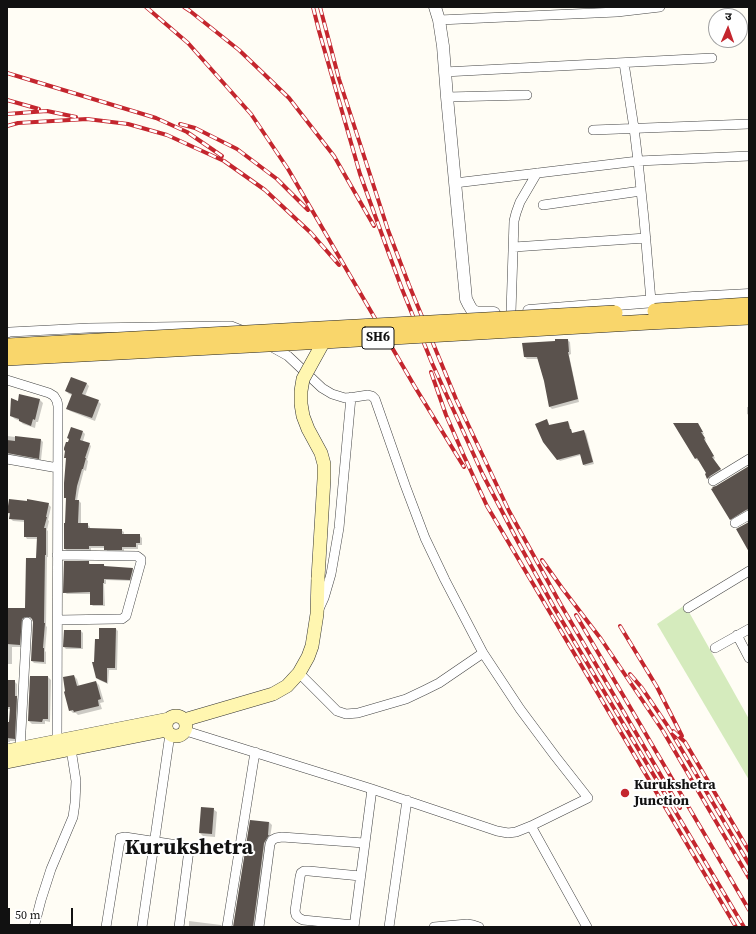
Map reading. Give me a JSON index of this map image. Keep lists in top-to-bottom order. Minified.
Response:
{"streets":{"main road":["SH6"]},"districts":["Kurukshetra"],"places":["Kurukshetra Junction"],"scale_bar":"50 m","north":"top"}
